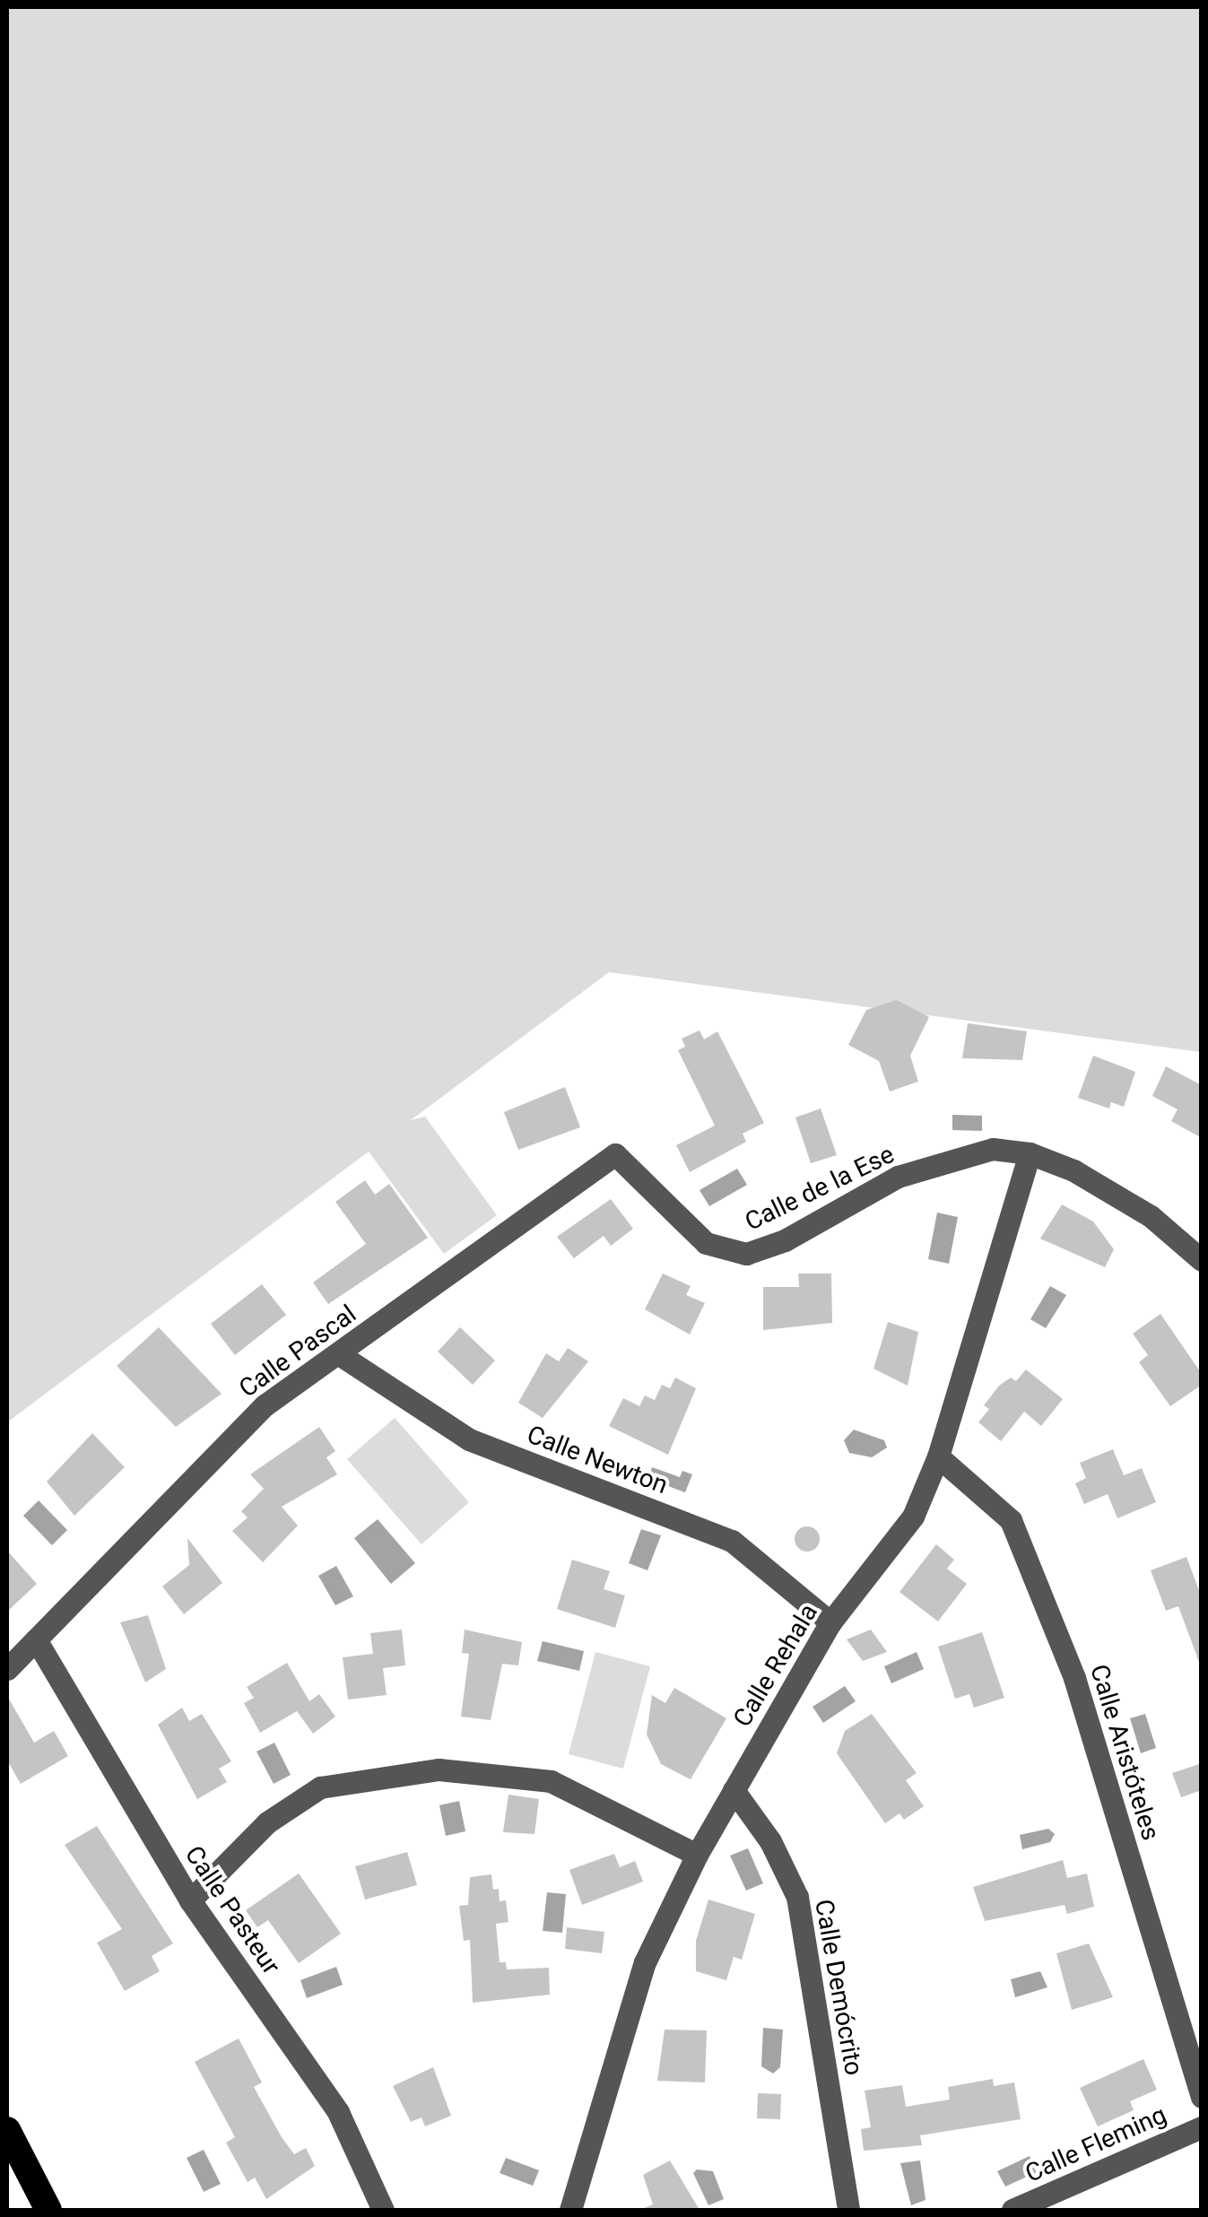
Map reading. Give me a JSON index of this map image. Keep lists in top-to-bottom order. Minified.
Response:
{"streets":{"street":["Calle de la Ese","Calle Pascal","Calle Newton","Calle Rehala","Calle Aristóteles","Calle Pasteur","Calle Demócrito","Calle Fleming"]},"crossings":[["Calle de la Ese","Calle Pascal"],["Calle de la Ese","Calle Rehala"],["Calle Pascal","Calle Newton"],["Calle Pascal","Calle Pasteur"],["Calle Newton","Calle Rehala"],["Calle Rehala","Calle Aristóteles"],["Calle Rehala","Calle Demócrito"]]}
